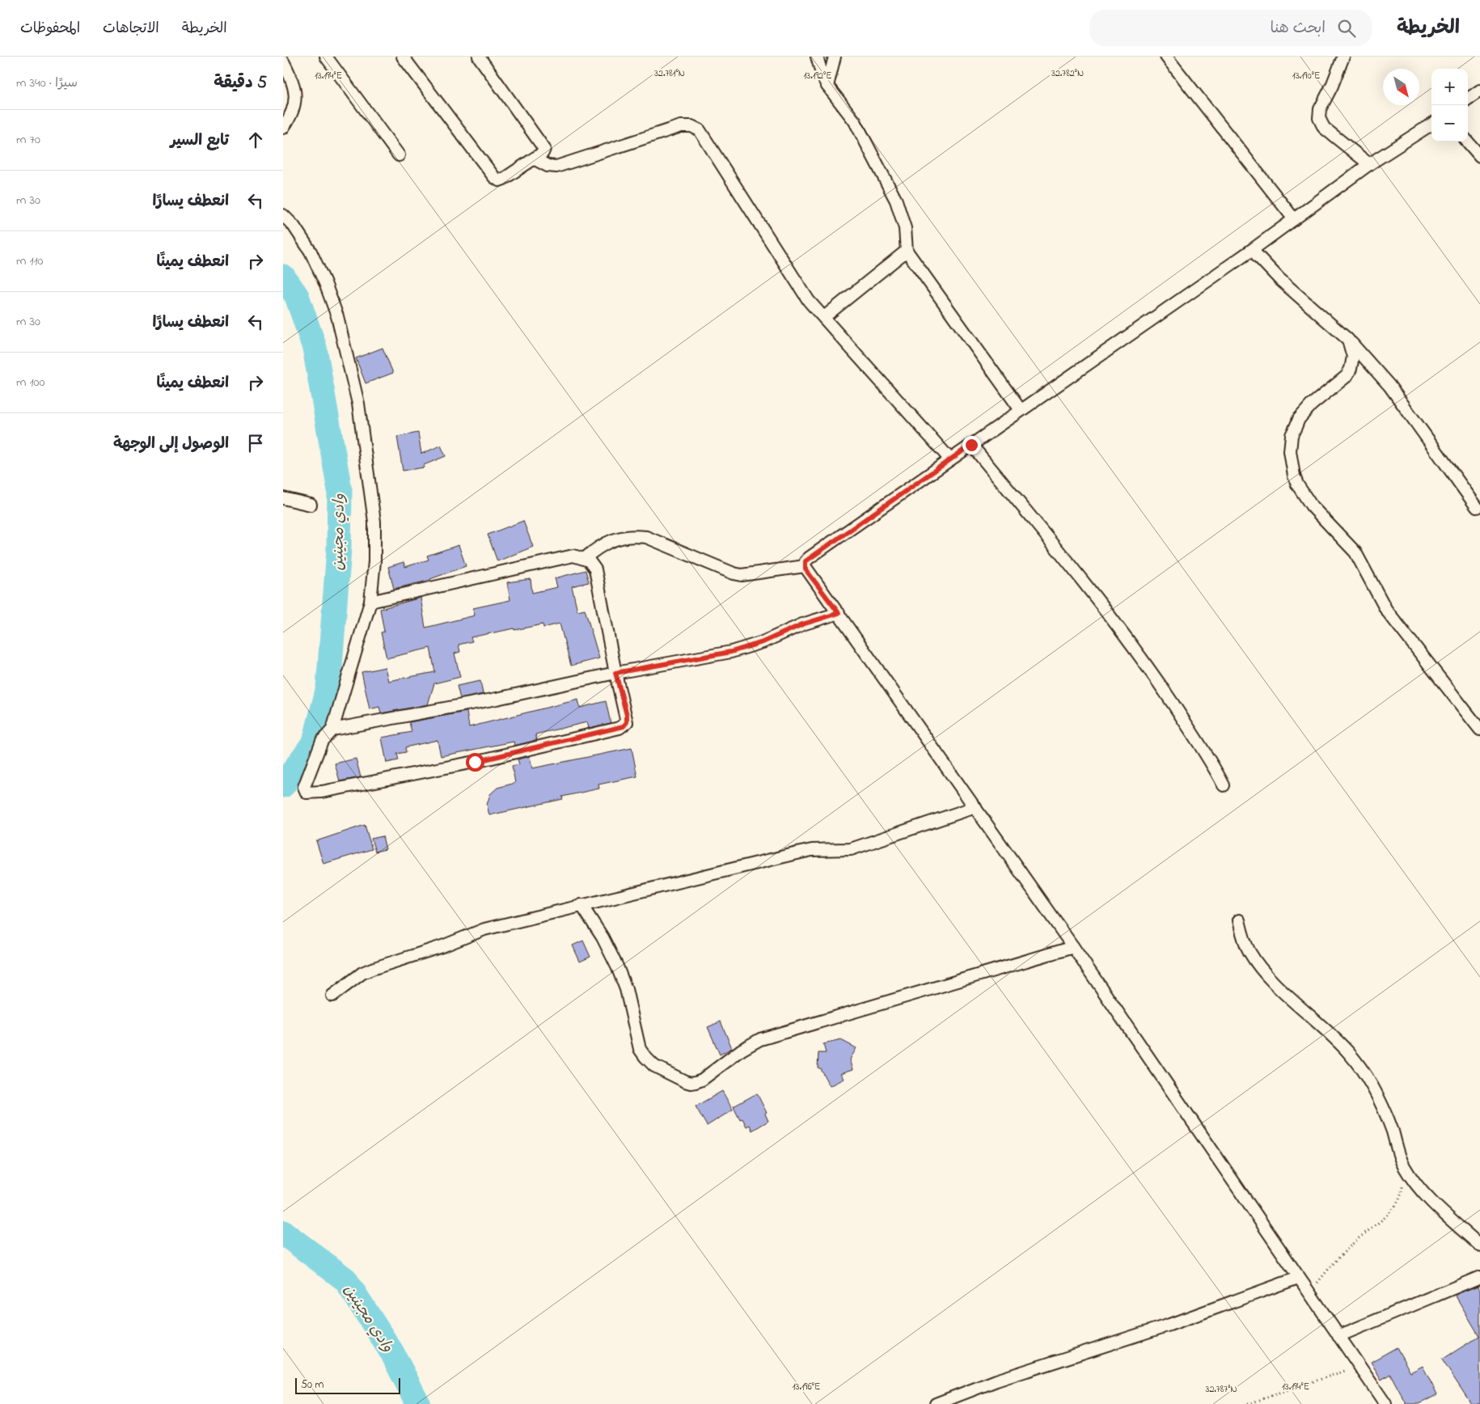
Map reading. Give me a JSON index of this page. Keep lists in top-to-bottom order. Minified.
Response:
{"water":["وادي مجينين"],"scale_bar":"50 m","north":"bottom right","page":{"header":"الخريطة","search":"ابحث هنا","nav":["الخريطة","الاتجاهات","المحفوظات"],"heading":["5 دقيقة","سيرًا · 340 m"],"map_buttons":["+","−"],"list":[["تابع السير","70 m"],["انعطف يسارًا","30 m"],["انعطف يمينًا","110 m"],["انعطف يسارًا","30 m"],["انعطف يمينًا","100 m"],"الوصول إلى الوجهة"],"scale":"50 m"},"coordinates":["32.781°N","32.782°N","13.194°E","13.192°E","13.190°E","13.196°E","32.787°N"]}
